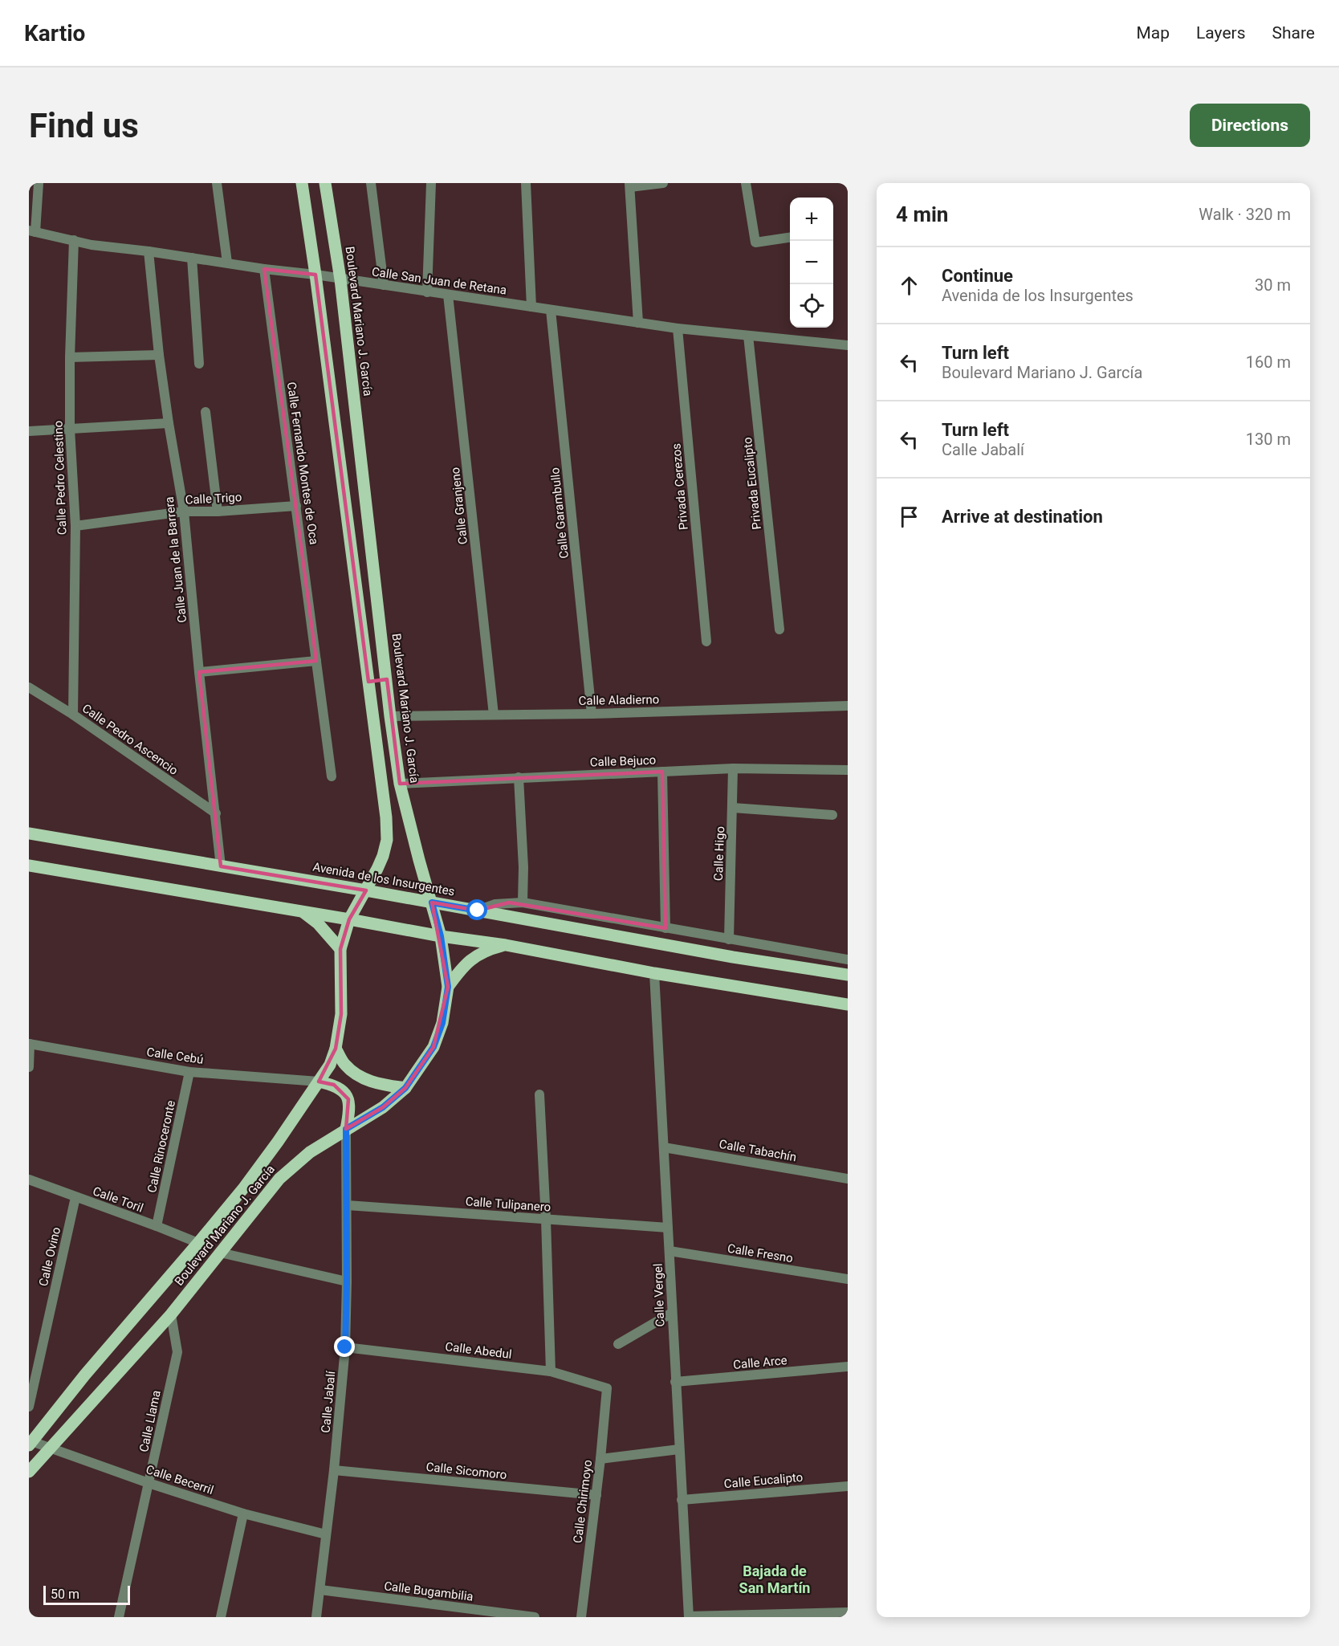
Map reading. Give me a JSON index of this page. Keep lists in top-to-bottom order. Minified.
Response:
{"streets":{"main road":["Boulevard Mariano J. García","Avenida de los Insurgentes"],"street":["Calle San Juan de Retana","Calle Fernando Montes de Oca","Calle Pedro Celestino","Privada Eucalipto","Privada Cerezos","Calle Trigo","Calle Granjeno","Calle Garambullo","Calle Juan de la Barrera","Calle Aladierno","Calle Pedro Ascencio","Calle Bejuco","Calle Higo","Calle Cebú","Calle Rinoceronte","Calle Tabachín","Calle Toril","Calle Tulipanero","Calle Fresno","Calle Ovino","Calle Vergel","Calle Abedul","Calle Arce","Calle Jabalí","Calle Llama","Calle Sicomoro","Calle Becerril","Calle Eucalipto","Calle Chirimoyo","Calle Bugambilia"]},"crossings":[["Calle San Juan de Retana","Boulevard Mariano J. García"],["Calle San Juan de Retana","Calle Fernando Montes de Oca"],["Calle San Juan de Retana","Calle Pedro Celestino"],["Calle San Juan de Retana","Privada Eucalipto"],["Calle San Juan de Retana","Privada Cerezos"],["Calle San Juan de Retana","Calle Granjeno"],["Calle San Juan de Retana","Calle Garambullo"],["Calle San Juan de Retana","Calle Juan de la Barrera"],["Boulevard Mariano J. García","Calle Aladierno"],["Boulevard Mariano J. García","Calle Bejuco"],["Boulevard Mariano J. García","Avenida de los Insurgentes"],["Boulevard Mariano J. García","Calle Cebú"],["Boulevard Mariano J. García","Calle Toril"],["Boulevard Mariano J. García","Calle Jabalí"],["Boulevard Mariano J. García","Calle Llama"],["Boulevard Mariano J. García","Calle Becerril"],["Calle Fernando Montes de Oca","Calle Trigo"],["Calle Pedro Celestino","Calle Trigo"],["Calle Pedro Celestino","Calle Pedro Ascencio"],["Calle Trigo","Calle Juan de la Barrera"],["Calle Granjeno","Calle Aladierno"],["Calle Garambullo","Calle Aladierno"],["Calle Juan de la Barrera","Calle Pedro Ascencio"],["Calle Juan de la Barrera","Avenida de los Insurgentes"],["Calle Bejuco","Calle Higo"],["Calle Cebú","Calle Rinoceronte"],["Calle Rinoceronte","Calle Toril"],["Calle Tabachín","Calle Vergel"],["Calle Toril","Calle Ovino"],["Calle Tulipanero","Calle Vergel"],["Calle Tulipanero","Calle Jabalí"],["Calle Fresno","Calle Vergel"],["Calle Vergel","Calle Arce"],["Calle Vergel","Calle Eucalipto"],["Calle Abedul","Calle Jabalí"],["Calle Abedul","Calle Chirimoyo"],["Calle Jabalí","Calle Sicomoro"],["Calle Jabalí","Calle Becerril"],["Calle Jabalí","Calle Bugambilia"],["Calle Llama","Calle Becerril"],["Calle Sicomoro","Calle Chirimoyo"]],"districts":["Bajada de San Martín"],"scale_bar":"50 m","page":{"header":"Kartio","nav":["Map","Layers","Share"],"buttons":"Directions","title":"Find us","heading":["4 min","Walk · 320 m"],"map_buttons":["+","−"],"list":[["Continue","Avenida de los Insurgentes","30 m"],["Turn left","Boulevard Mariano J. García","160 m"],["Turn left","Calle Jabalí","130 m"],"Arrive at destination"],"scale":"50 m"}}
